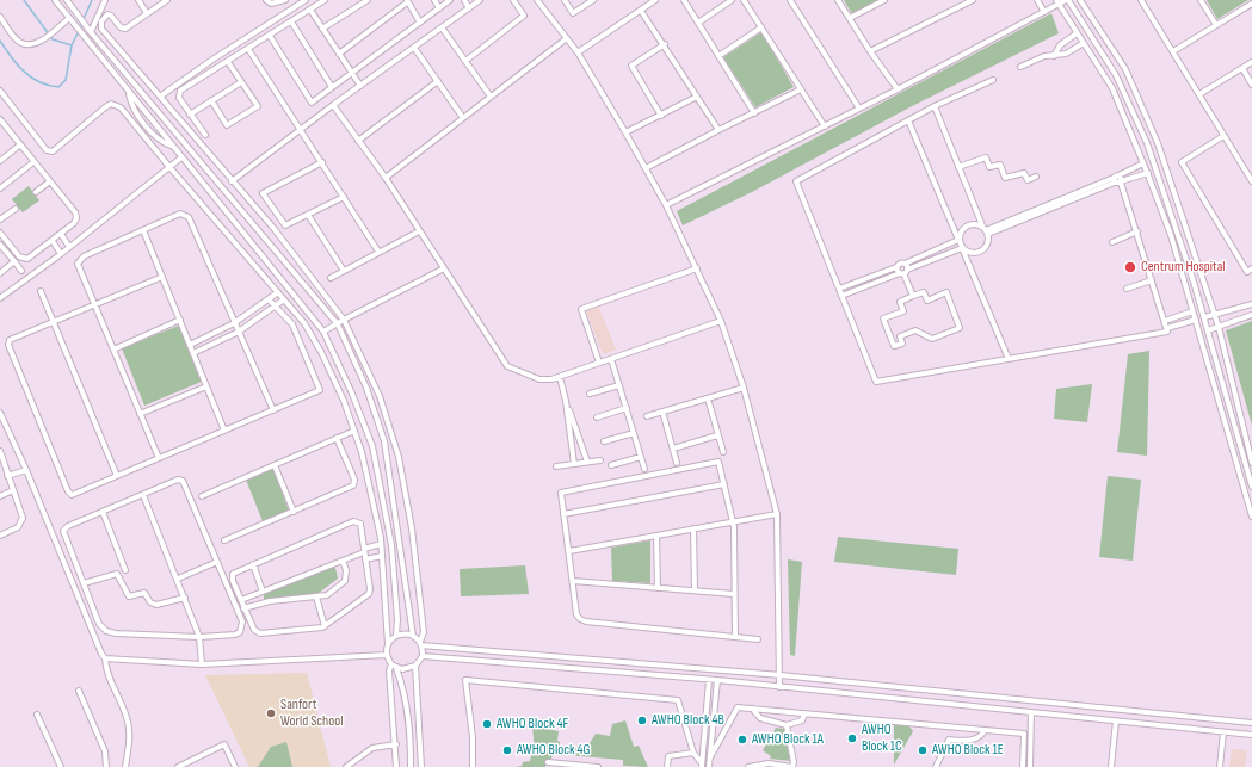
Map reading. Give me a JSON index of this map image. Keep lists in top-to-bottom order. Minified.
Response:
{"places":["Centrum Hospital","Sanfort World School","AWHO Block 4B","AWHO Block 4F","AWHO Block 1C","AWHO Block 1A","AWHO Block 4G","AWHO Block 1E"]}
